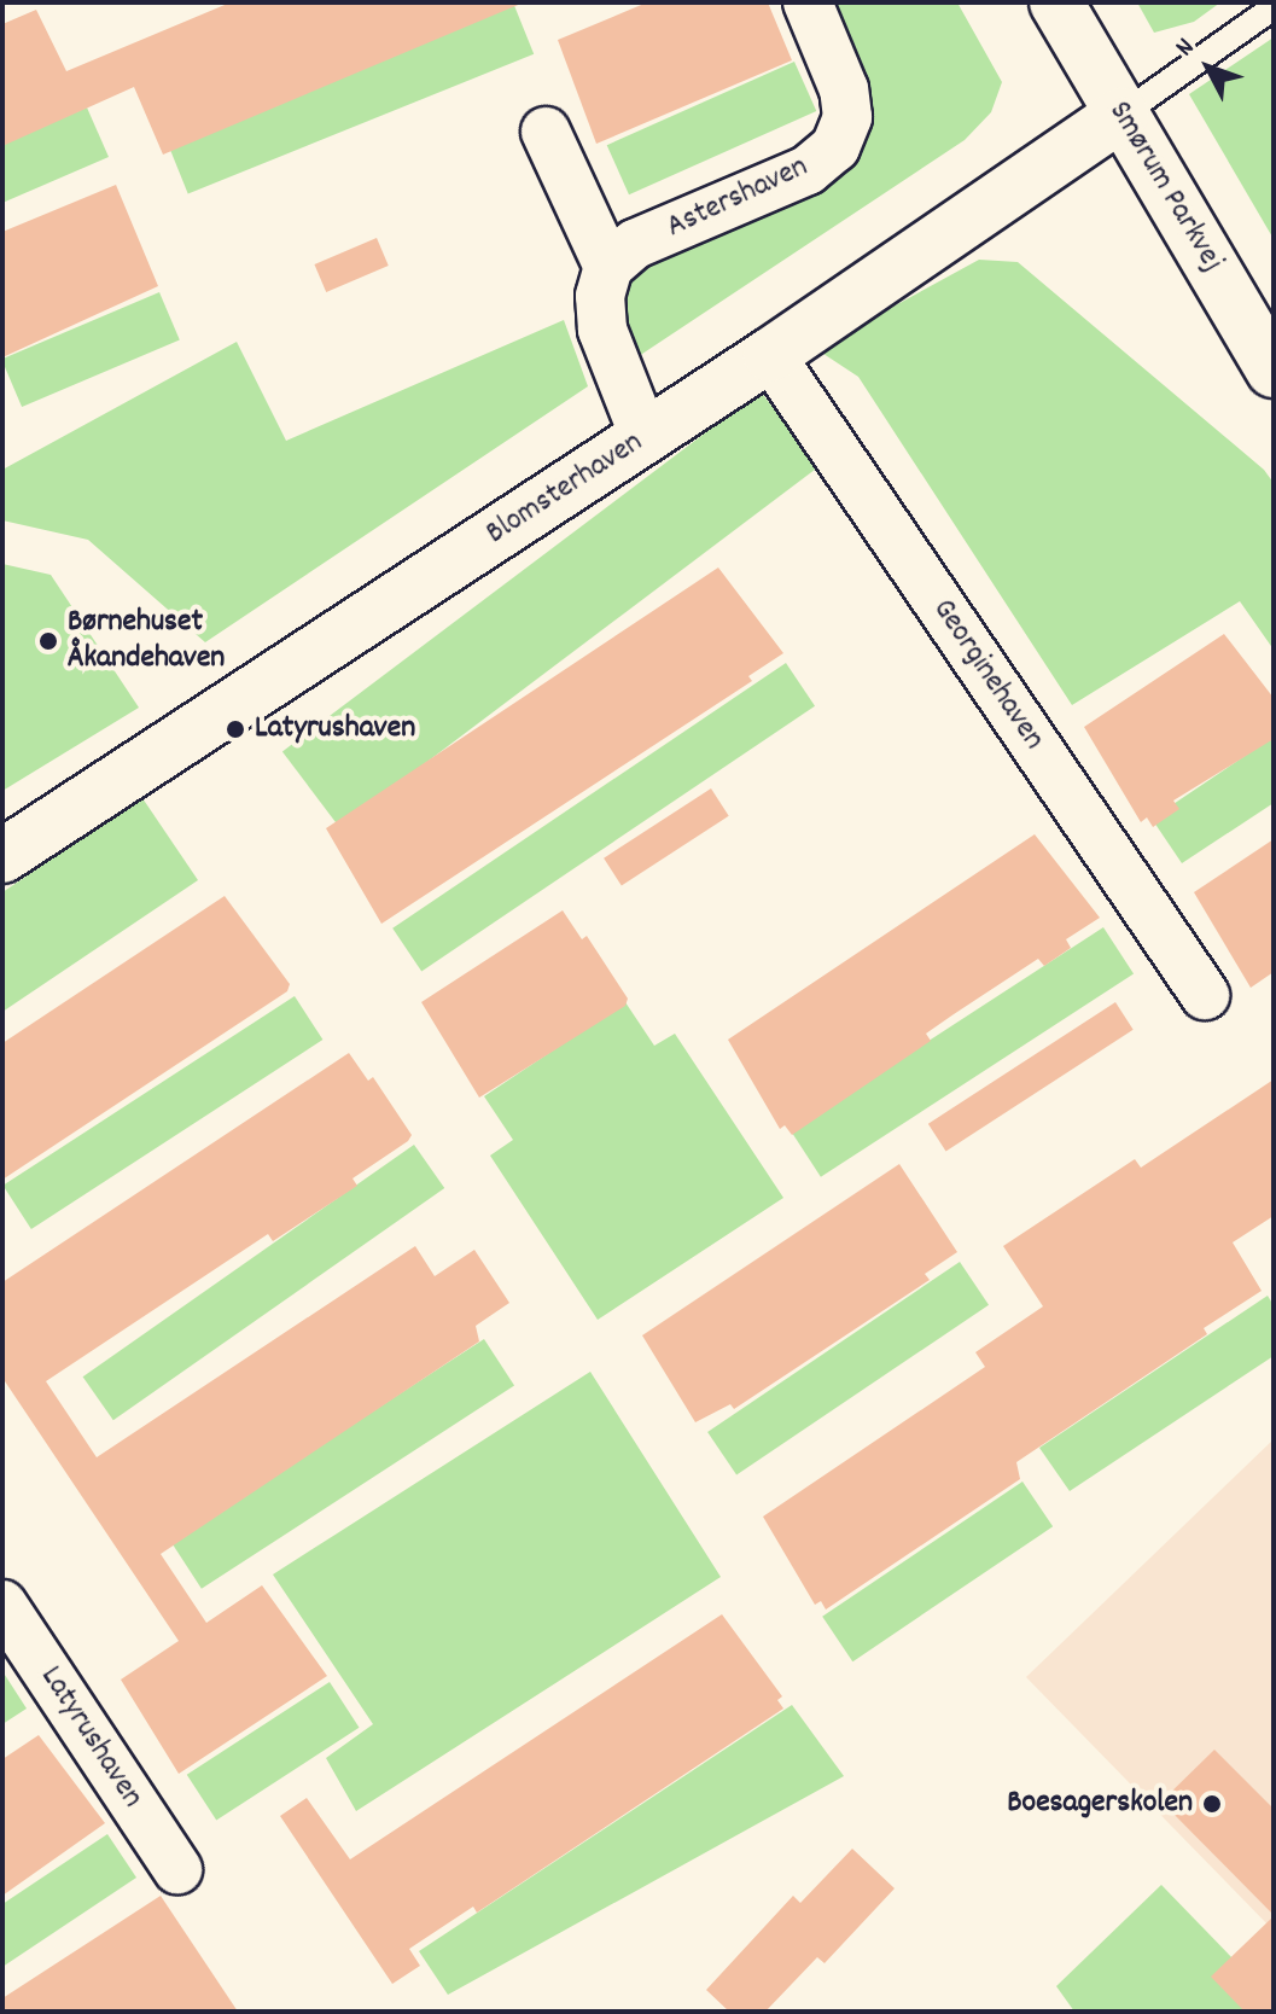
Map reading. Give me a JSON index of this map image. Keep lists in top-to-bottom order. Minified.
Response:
{"streets":{"street":["Smørum Parkvej","Astershaven","Blomsterhaven","Georginehaven","Latyrushaven"]},"crossings":[["Smørum Parkvej","Blomsterhaven"],["Blomsterhaven","Georginehaven"]],"places":["Børnehuset Åkandehaven","Latyrushaven","Boesagerskolen"],"north":"top left"}
